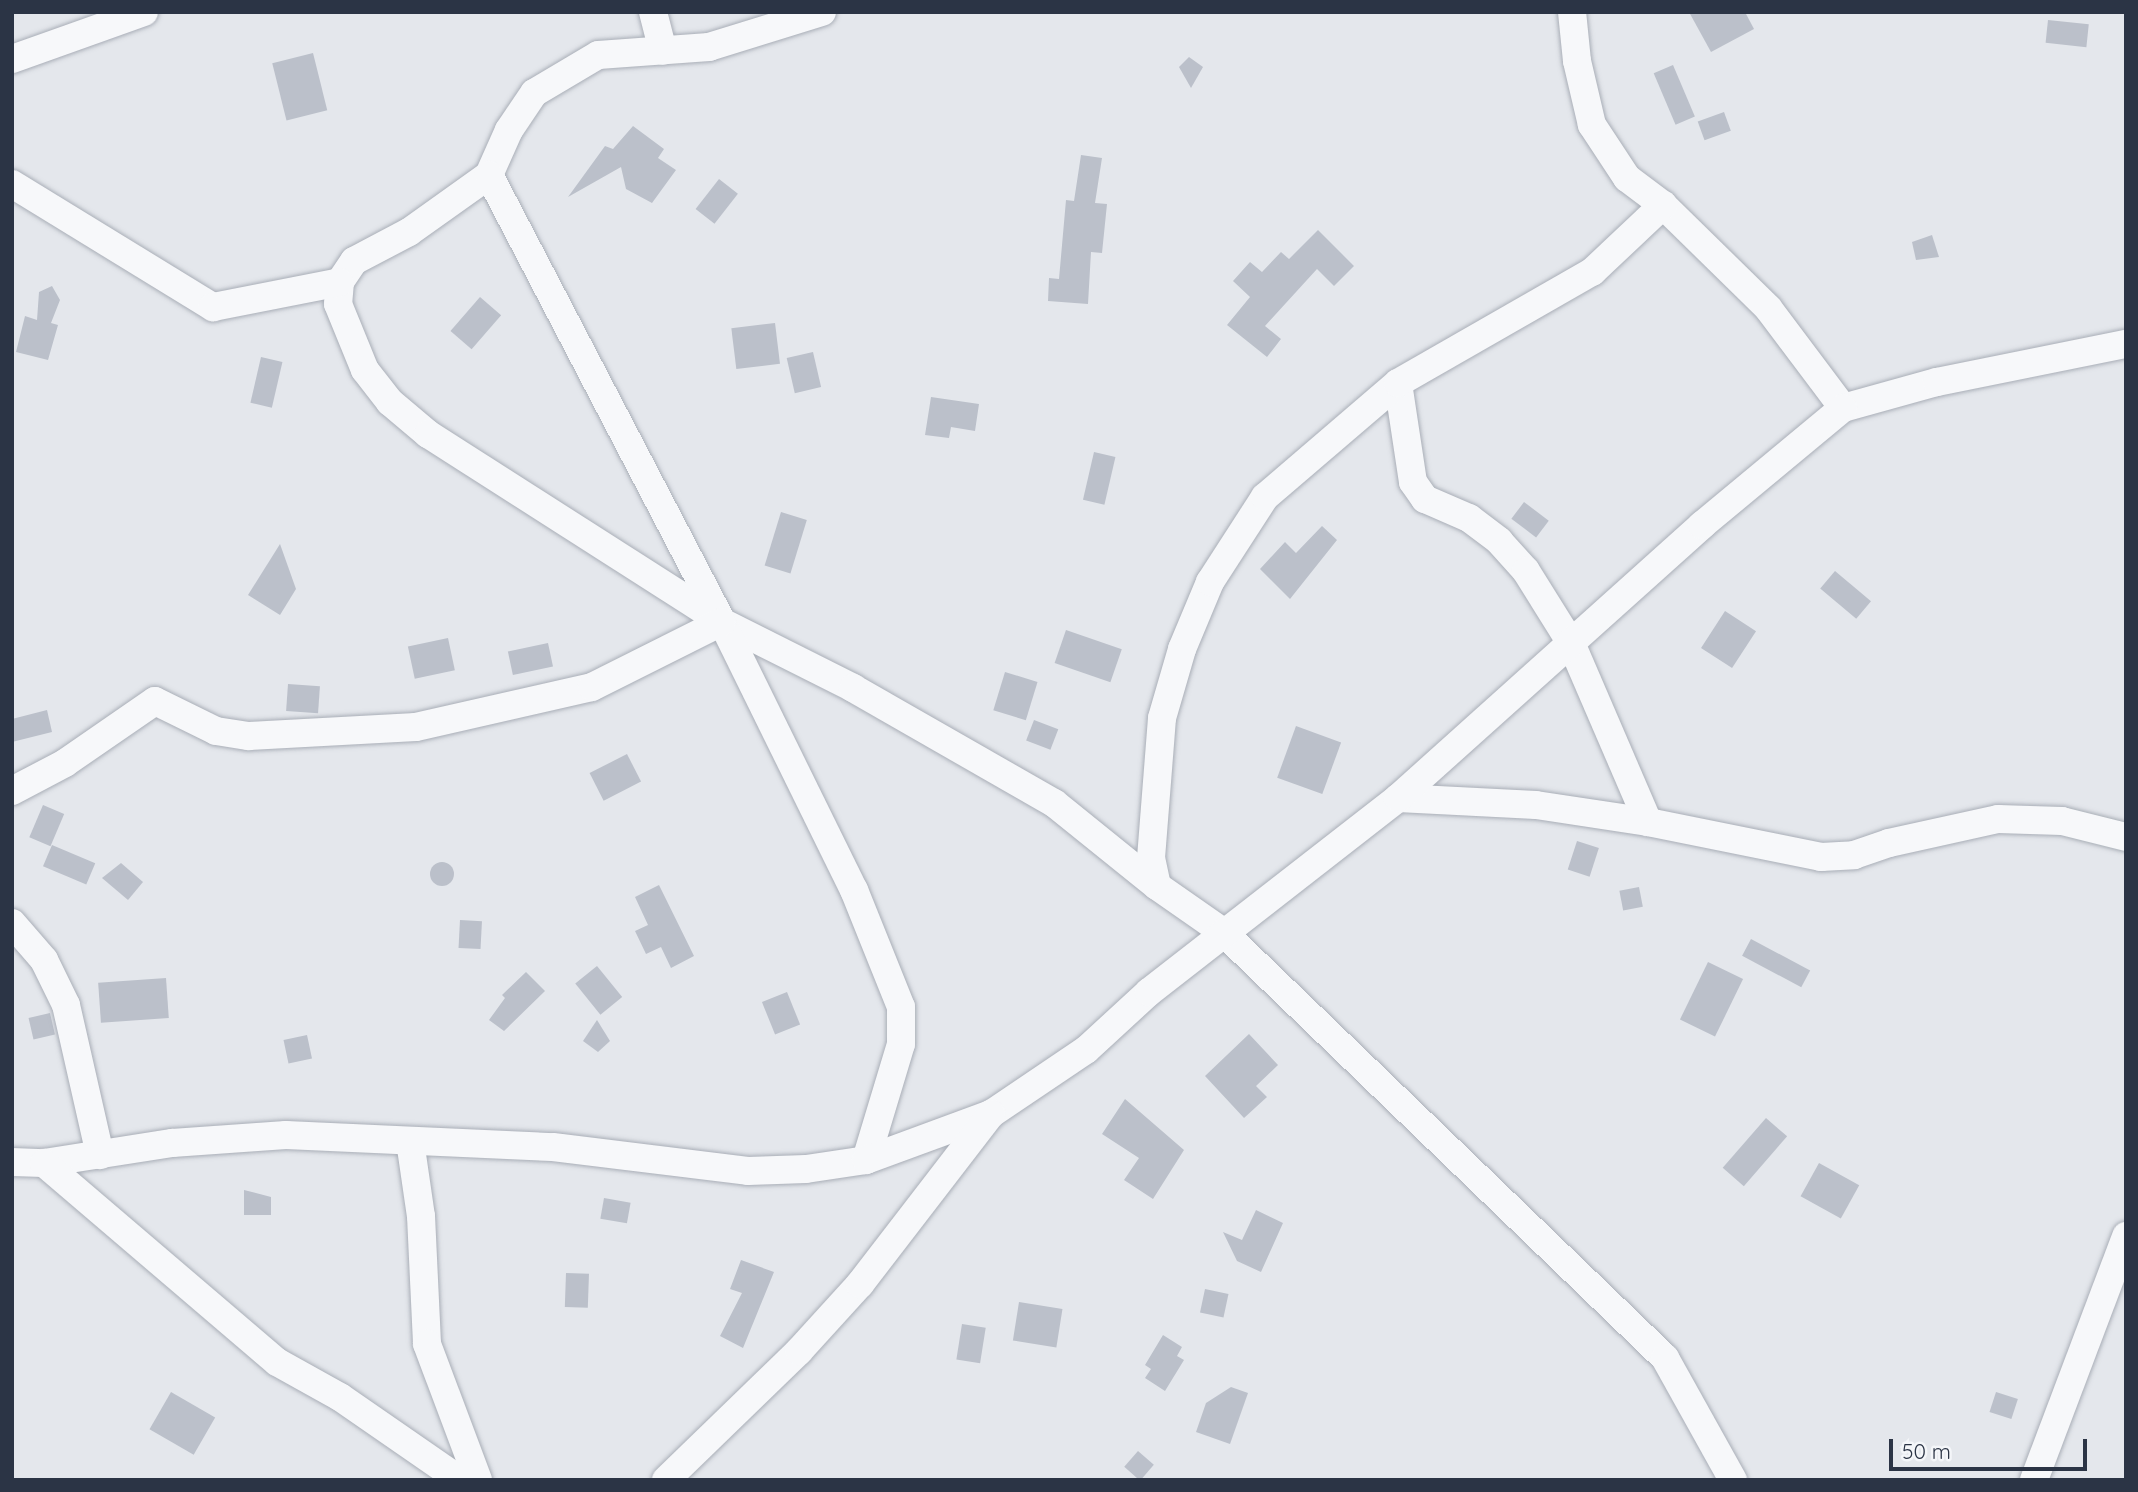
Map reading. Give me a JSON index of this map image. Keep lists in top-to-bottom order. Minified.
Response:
{"scale_bar":"50 m"}
